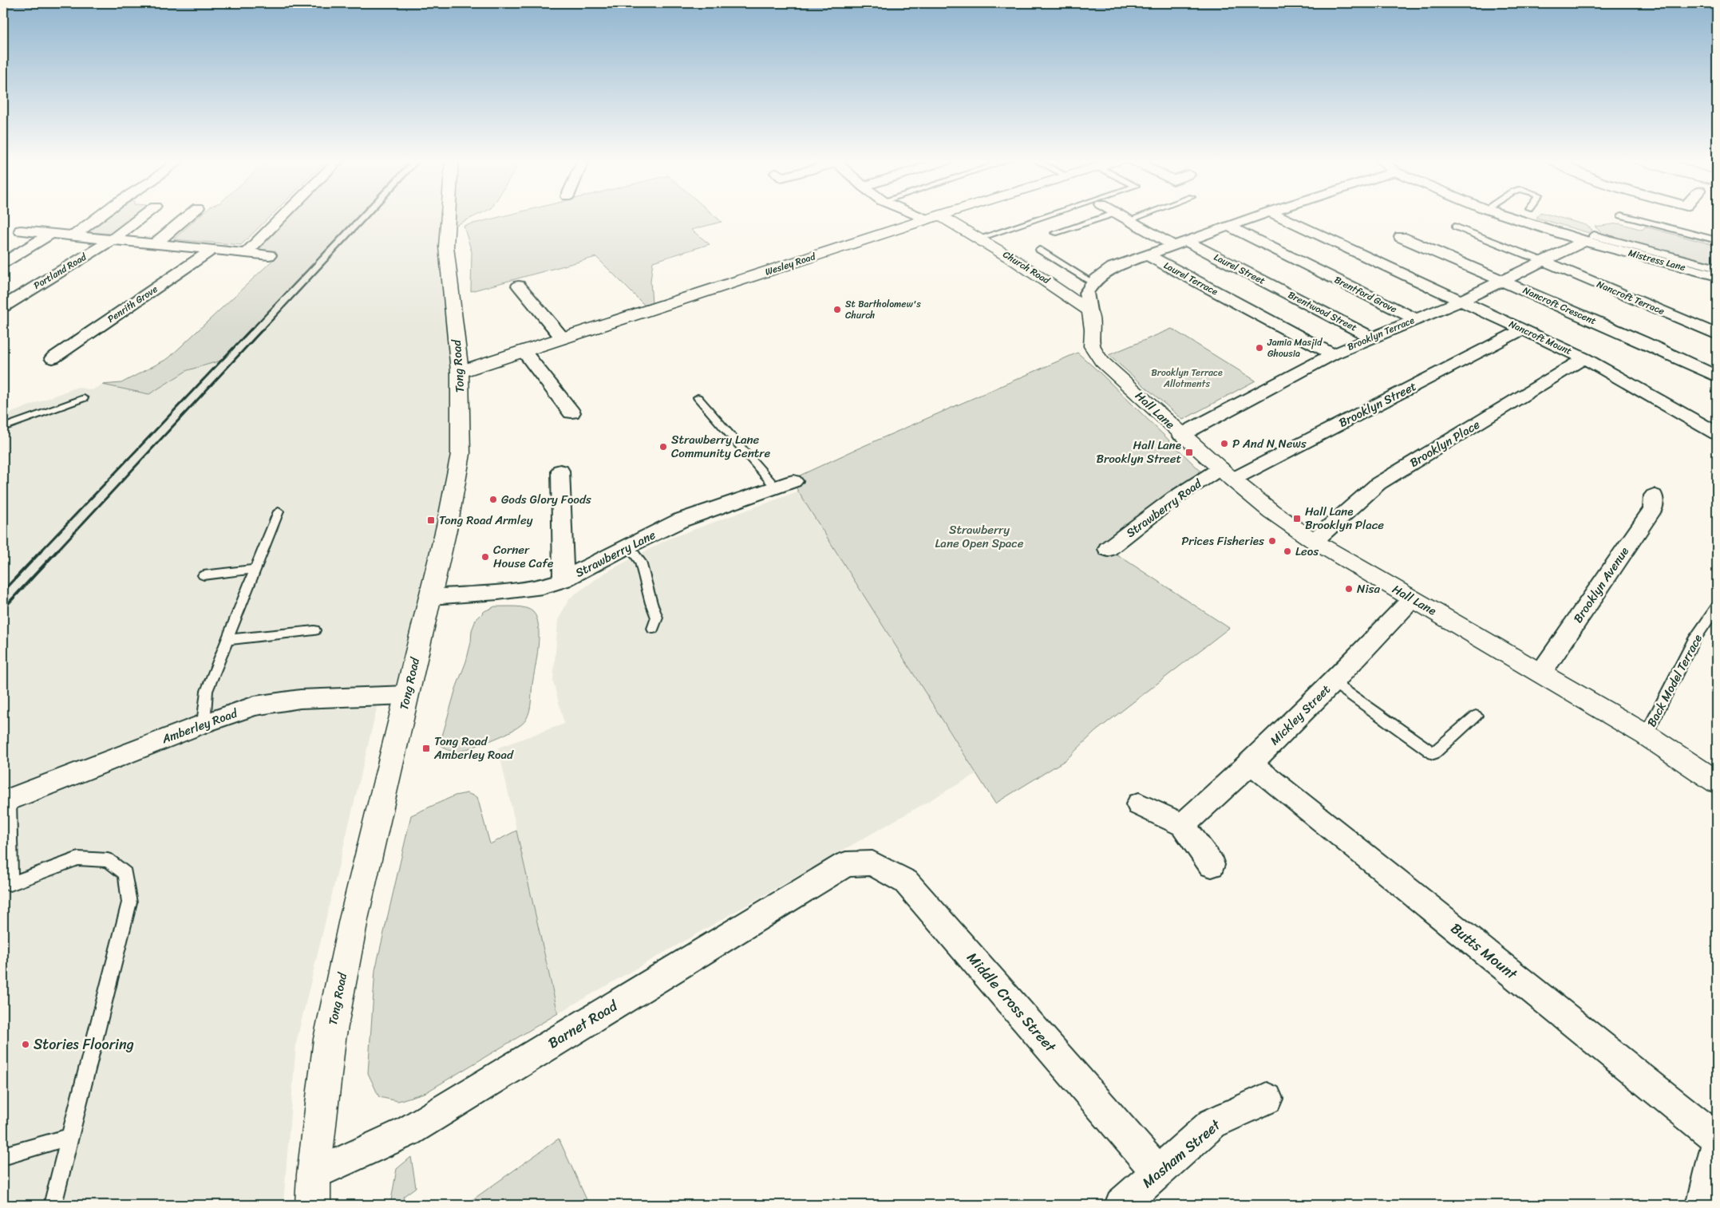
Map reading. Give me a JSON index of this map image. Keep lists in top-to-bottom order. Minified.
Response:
{"streets":{"street":["Mistress Lane","Wesley Road","Church Road","Laurel Street","Portland Road","Laurel Terrace","Brentford Grove","Nancroft Terrace","Penrith Grove","Nancroft Crescent","Brentwood Street","Brooklyn Terrace","Nancroft Mount","Tong Road","Brooklyn Street","Hall Lane","Brooklyn Place","Strawberry Road","Strawberry Lane","Brooklyn Avenue","Mickley Street","Amberley Road","Butts Mount","Middle Cross Street","Barnet Road","Masham Street"],"lane":["Back Model Terrace"]},"crossings":[["Mistress Lane","Brooklyn Terrace"],["Wesley Road","Church Road"],["Wesley Road","Tong Road"],["Church Road","Hall Lane"],["Laurel Street","Brentwood Street"],["Laurel Terrace","Brooklyn Terrace"],["Brentford Grove","Brooklyn Terrace"],["Nancroft Terrace","Brooklyn Terrace"],["Nancroft Crescent","Brooklyn Terrace"],["Brentwood Street","Brooklyn Terrace"],["Brooklyn Terrace","Nancroft Mount"],["Brooklyn Terrace","Hall Lane"],["Nancroft Mount","Brooklyn Street"],["Nancroft Mount","Brooklyn Place"],["Tong Road","Strawberry Lane"],["Tong Road","Amberley Road"],["Tong Road","Barnet Road"],["Brooklyn Street","Hall Lane"],["Brooklyn Street","Strawberry Road"],["Hall Lane","Brooklyn Place"],["Hall Lane","Strawberry Road"],["Hall Lane","Brooklyn Avenue"],["Hall Lane","Back Model Terrace"],["Hall Lane","Mickley Street"],["Mickley Street","Butts Mount"],["Middle Cross Street","Barnet Road"],["Middle Cross Street","Masham Street"]],"parks":["Brooklyn Terrace Allotments","Strawberry Lane Open Space"],"places":{"other":["St Bartholomew's Church","Jamia Masjid Ghousia","P And N News","Strawberry Lane Community Centre","Gods Glory Foods","Prices Fisheries","Leos","Corner House Cafe","Nisa","Stories Flooring"],"transit":["Hall Lane Brooklyn Street","Hall Lane Brooklyn Place","Tong Road Armley","Tong Road Amberley Road"]}}
